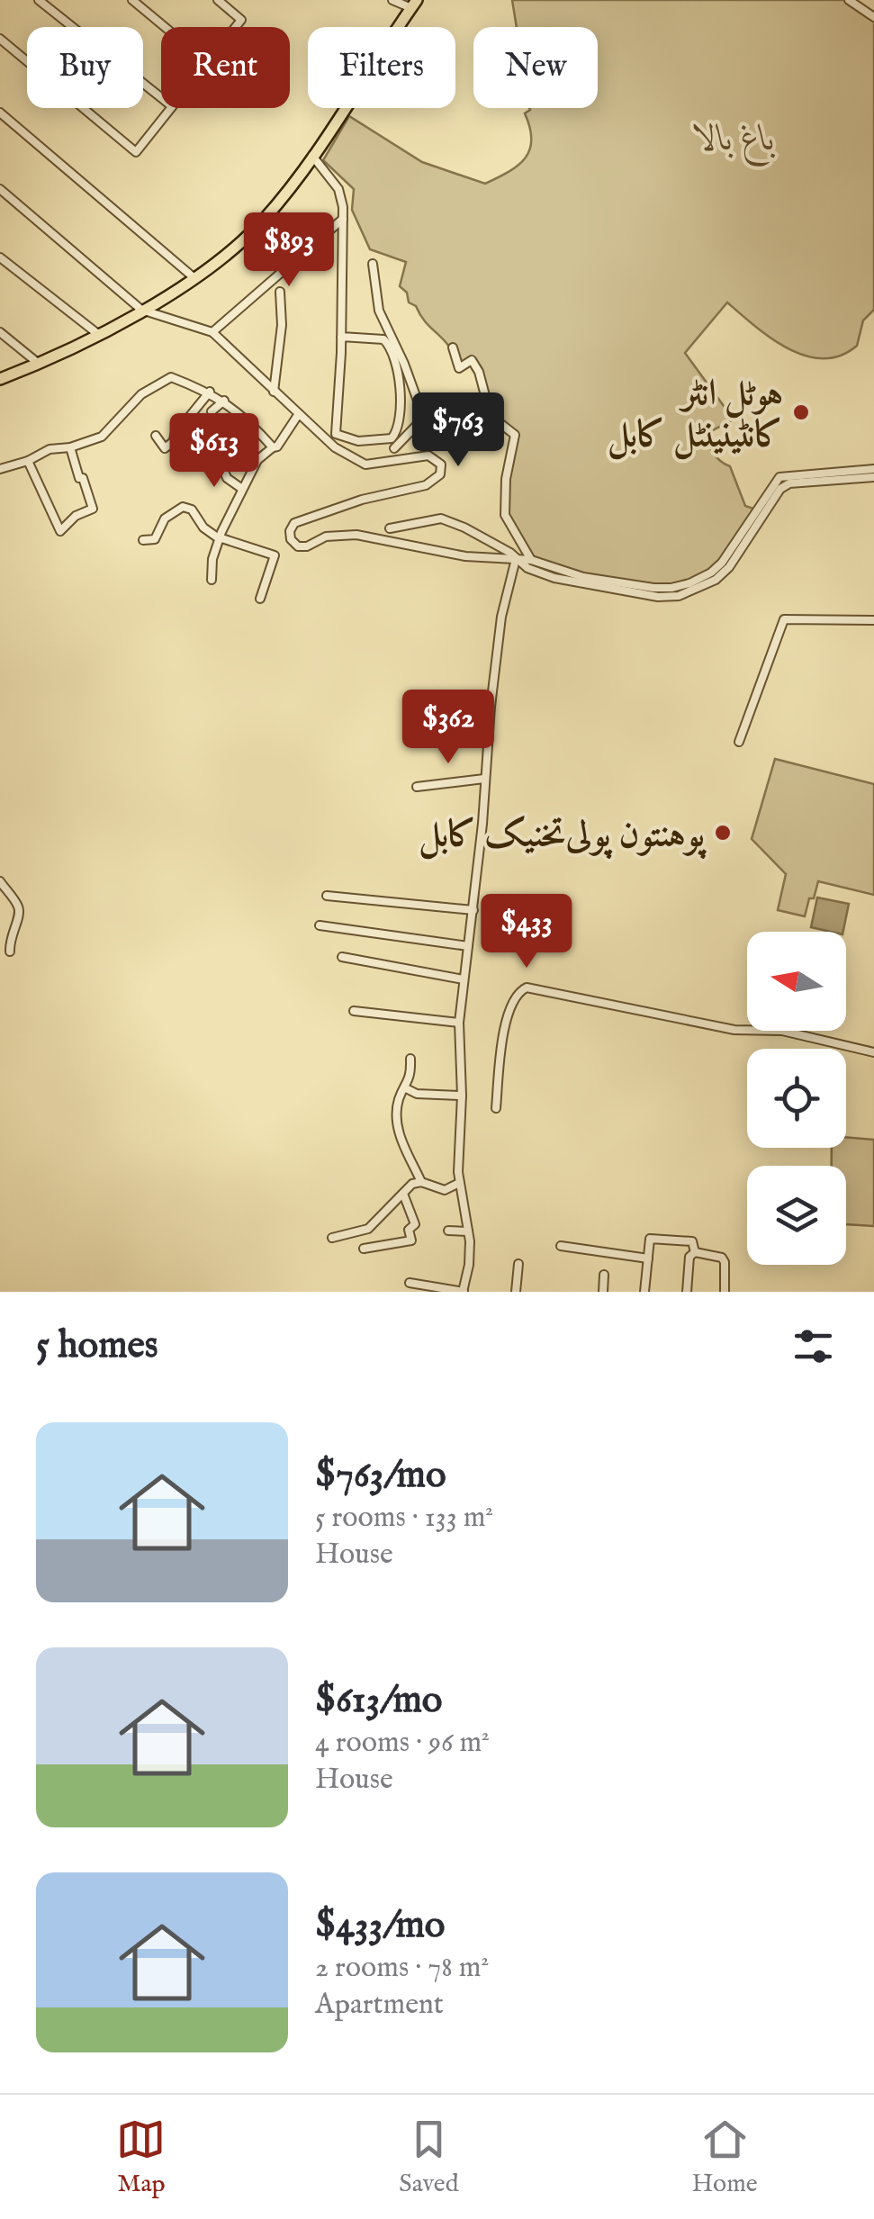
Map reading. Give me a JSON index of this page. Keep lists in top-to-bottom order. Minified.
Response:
{"parks":["باغ بالا"],"places":["ہوٹل انٹر کانٹینینٹل کابل","پوهنتون پولی‌تخنیک کابل"],"north":"left","page":{"chip":["Buy","Rent","Filters","New"],"price":["$893","$763","$613","$362","$433"],"heading":"5 homes","list":[{"name":"$763/mo","note":"5 rooms · 133 m² · House"},{"name":"$613/mo","note":"4 rooms · 96 m² · House"},{"name":"$433/mo","note":"2 rooms · 78 m² · Apartment"}],"tabs":["Map","Saved","Home"]}}
